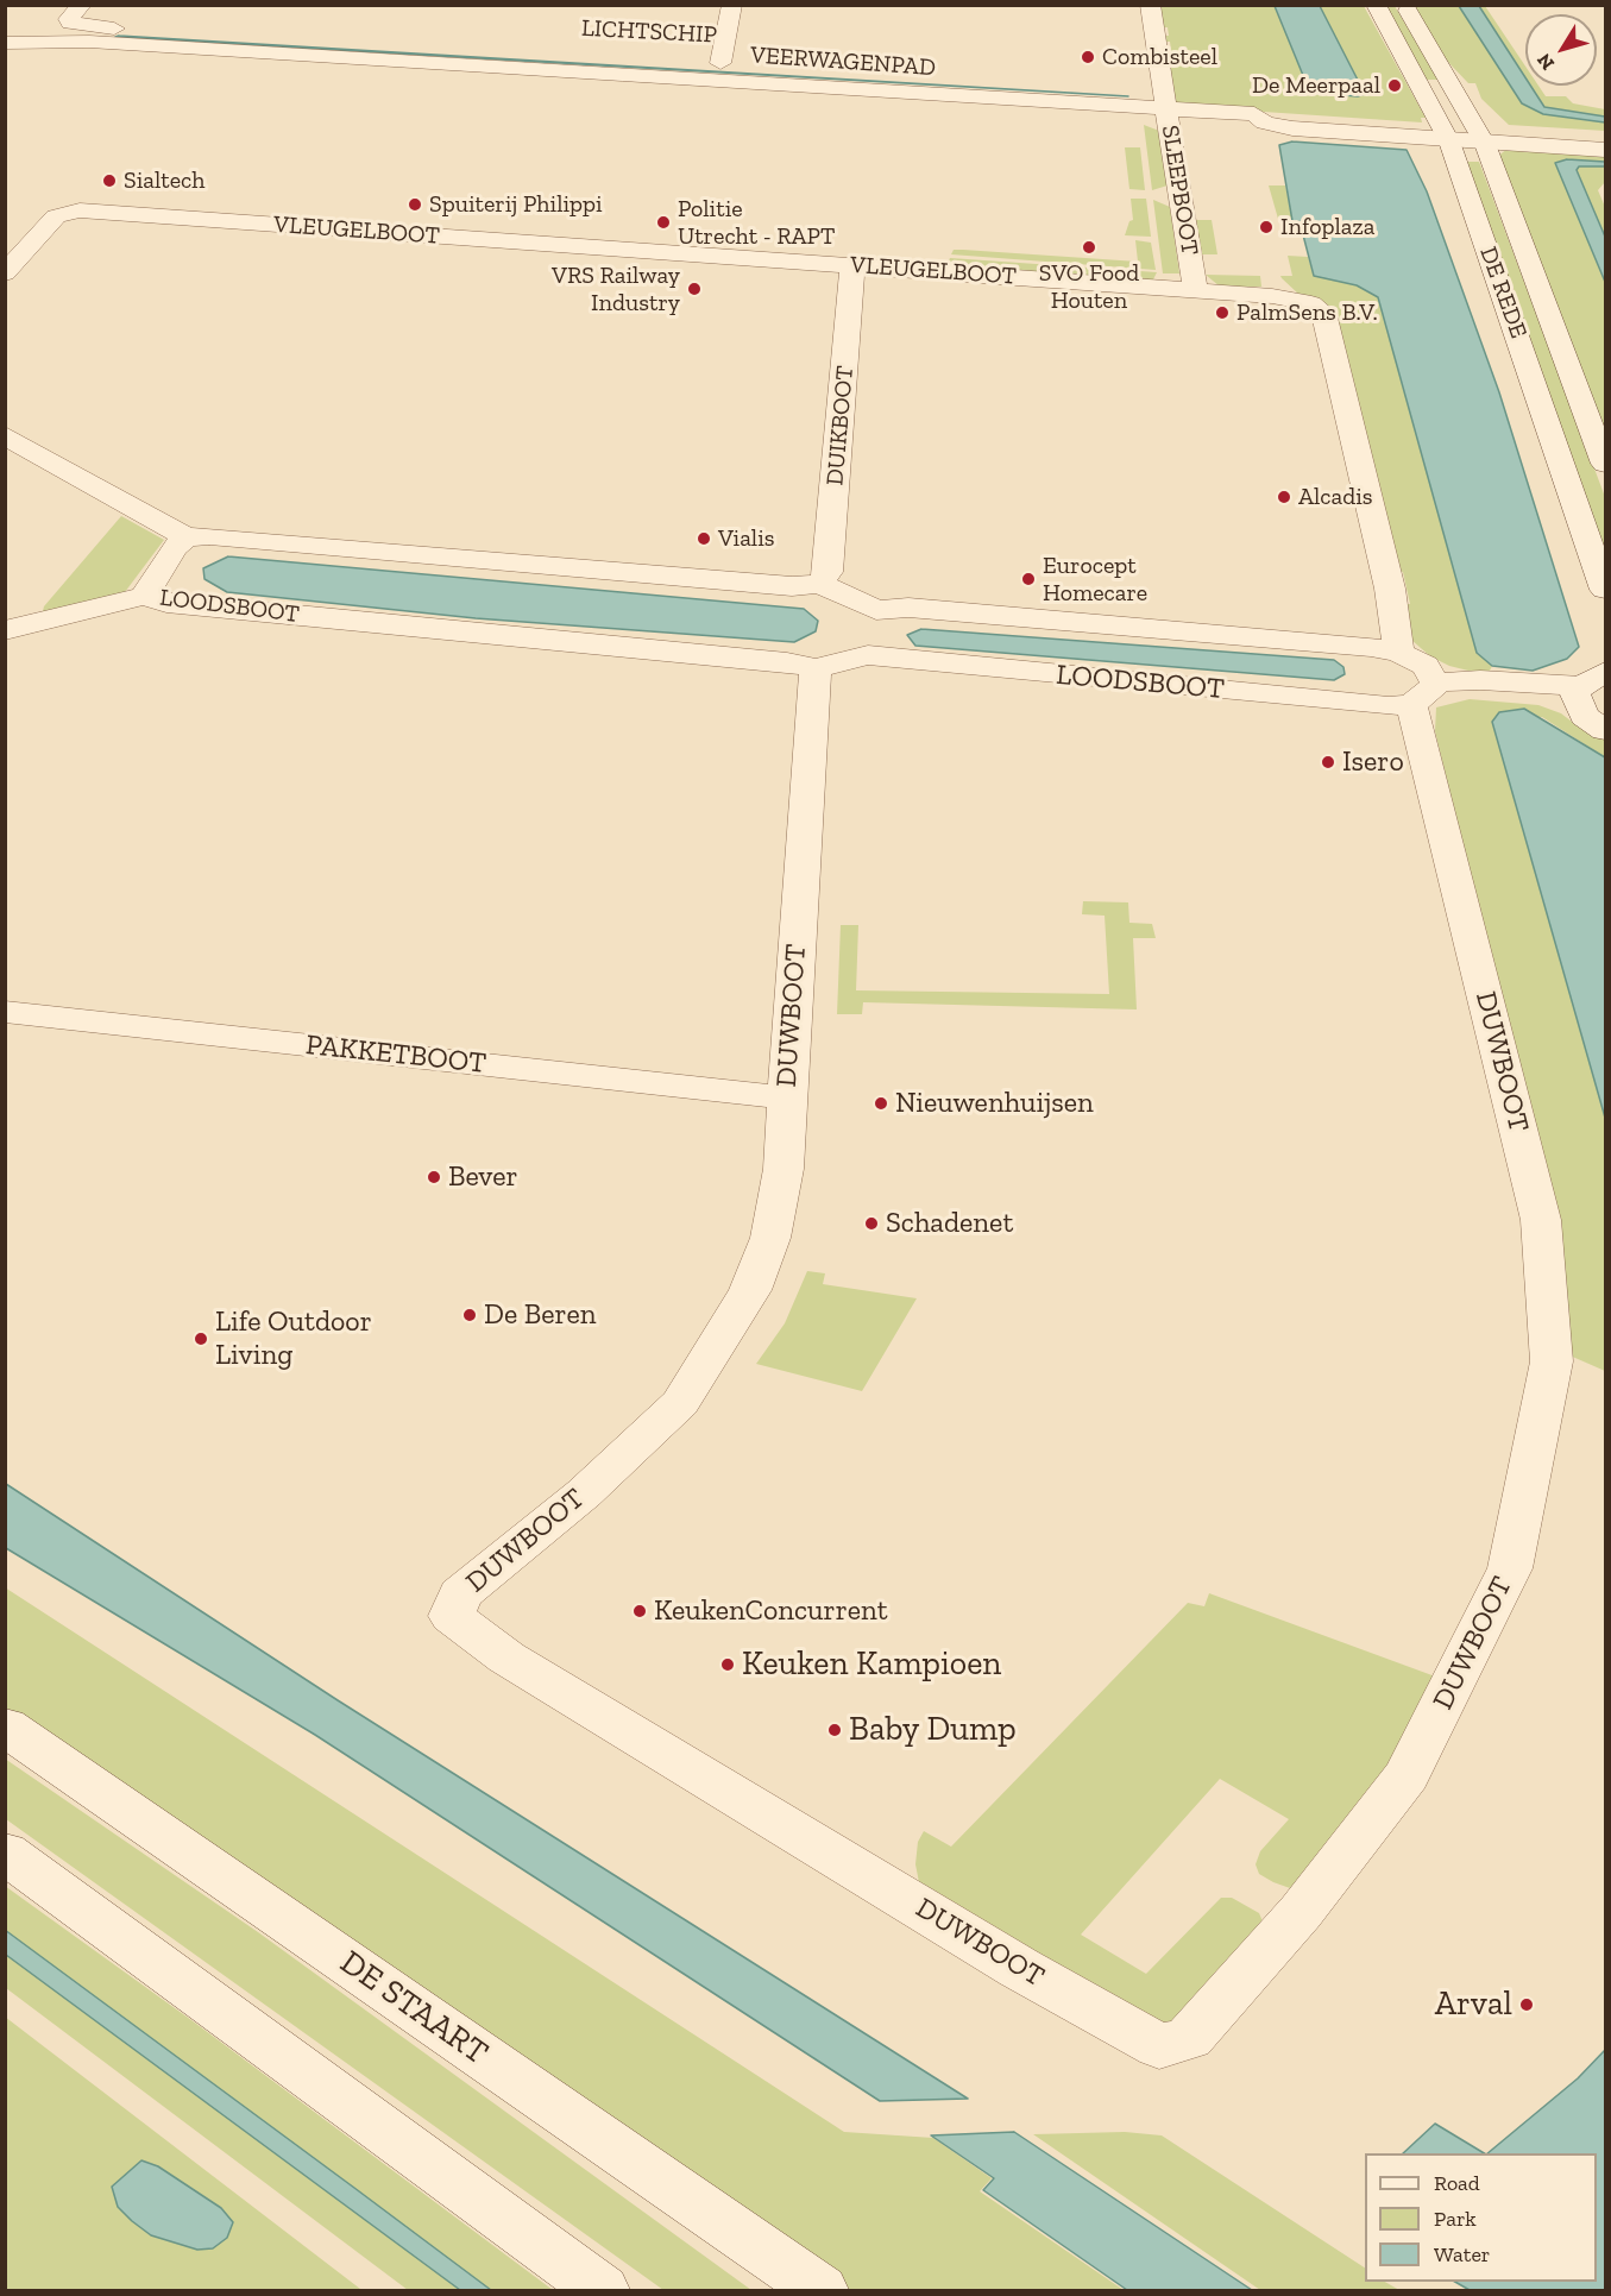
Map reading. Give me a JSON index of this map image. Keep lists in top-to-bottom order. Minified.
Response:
{"streets":{"street":["LICHTSCHIP","VEERWAGENPAD","SLEEPBOOT","VLEUGELBOOT","DE REDE","DUIKBOOT","LOODSBOOT","DUWBOOT","PAKKETBOOT","DE STAART"]},"crossings":[["LICHTSCHIP","VEERWAGENPAD"],["LICHTSCHIP","SLEEPBOOT"],["VEERWAGENPAD","SLEEPBOOT"],["VEERWAGENPAD","DE REDE"],["SLEEPBOOT","VLEUGELBOOT"],["VLEUGELBOOT","DUIKBOOT"],["VLEUGELBOOT","LOODSBOOT"],["DUIKBOOT","LOODSBOOT"],["LOODSBOOT","DUWBOOT"],["DUWBOOT","PAKKETBOOT"]],"places":["Combisteel","De Meerpaal","Sialtech","Spuiterij Philippi","Politie Utrecht - RAPT","Infoplaza","SVO Food Houten","VRS Railway Industry","PalmSens B.V.","Alcadis","Vialis","Eurocept Homecare","Isero","Nieuwenhuijsen","Bever","Schadenet","De Beren","Life Outdoor Living","KeukenConcurrent","Keuken Kampioen","Baby Dump","Arval"],"legend":["Road","Park","Water"],"north":"bottom left"}
